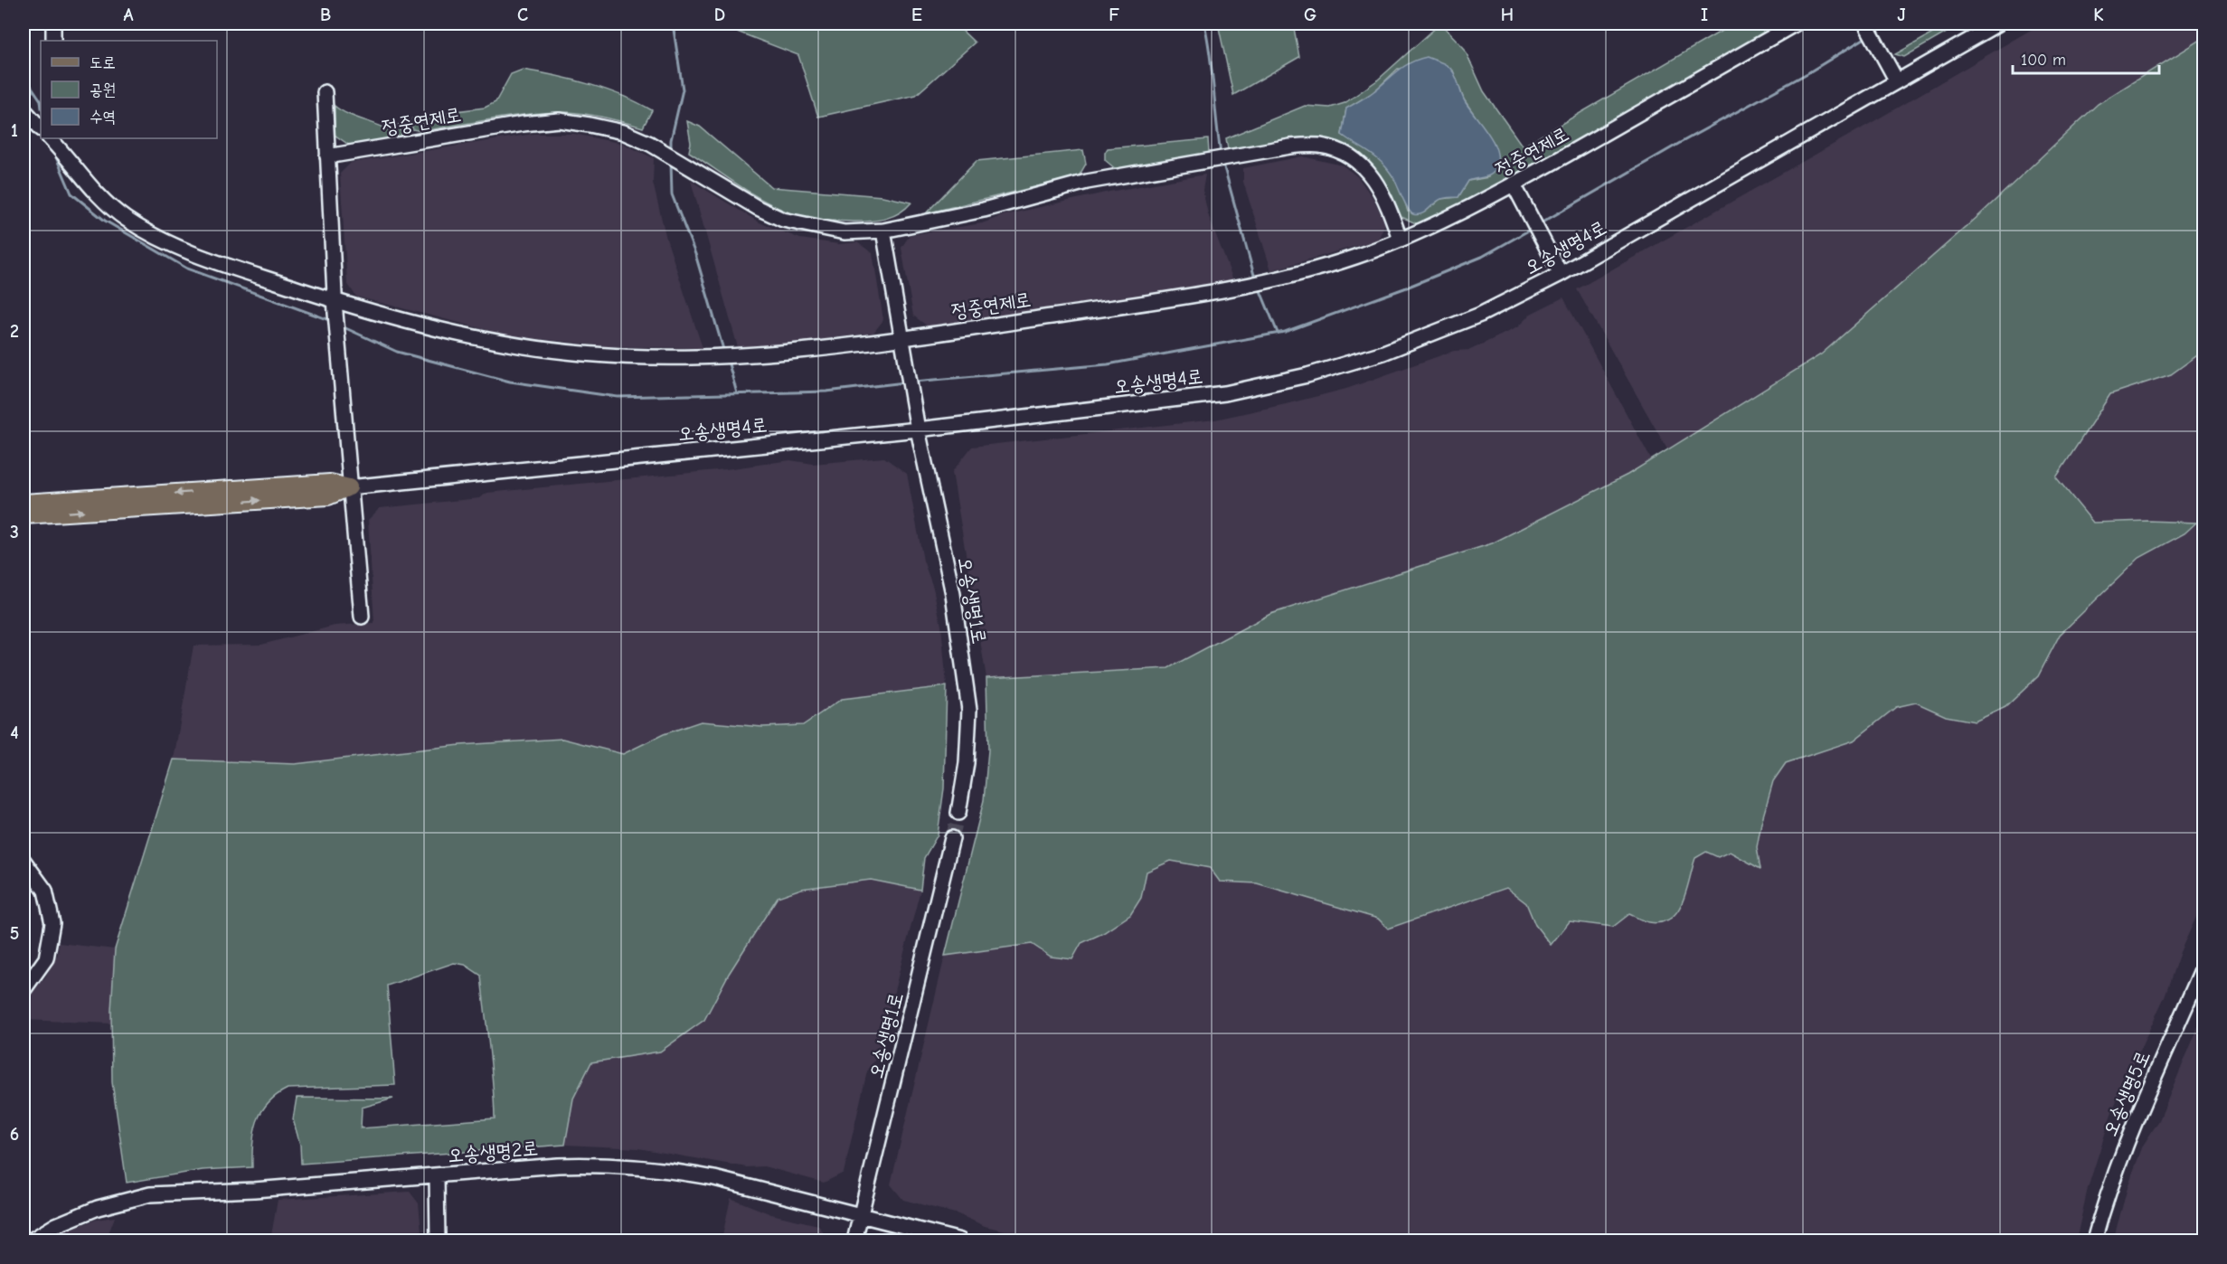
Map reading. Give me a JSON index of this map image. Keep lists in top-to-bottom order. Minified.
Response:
{"streets":{"street":["정중연제로","오송생명4로","오송생명1로","오송생명5로","오송생명2로"]},"crossings":[["정중연제로","오송생명1로"],["오송생명4로","오송생명1로"],["오송생명1로","오송생명2로"]],"legend":["도로","공원","수역"],"scale_bar":"100 m","grid":{"columns":["A","B","C","D","E","F","G","H","I","J","K"],"rows":["1","2","3","4","5","6"]}}
